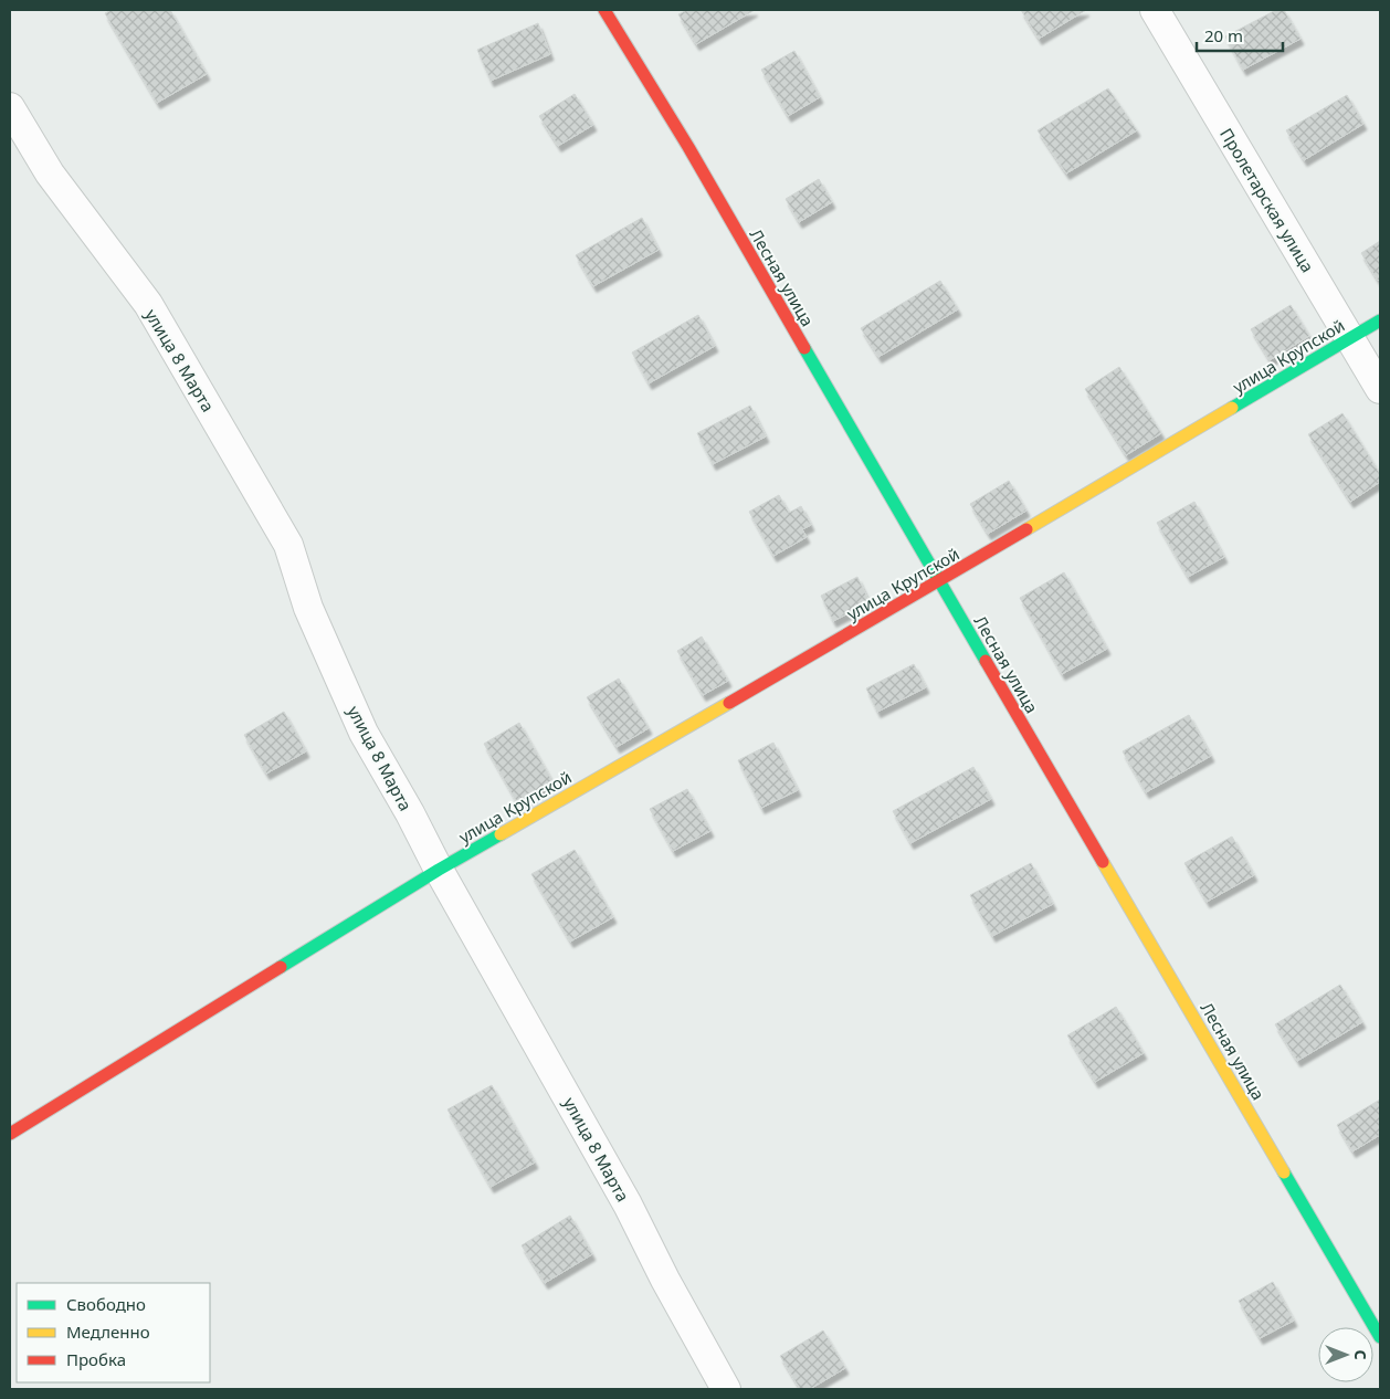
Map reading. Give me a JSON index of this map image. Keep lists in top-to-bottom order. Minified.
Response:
{"streets":{"street":["Пролетарская улица","Лесная улица","улица Крупской","улица 8 Марта"]},"crossings":[["Пролетарская улица","улица Крупской"],["Лесная улица","улица Крупской"],["улица Крупской","улица 8 Марта"]],"legend":["Свободно","Медленно","Пробка"],"scale_bar":"20 m","north":"right"}
